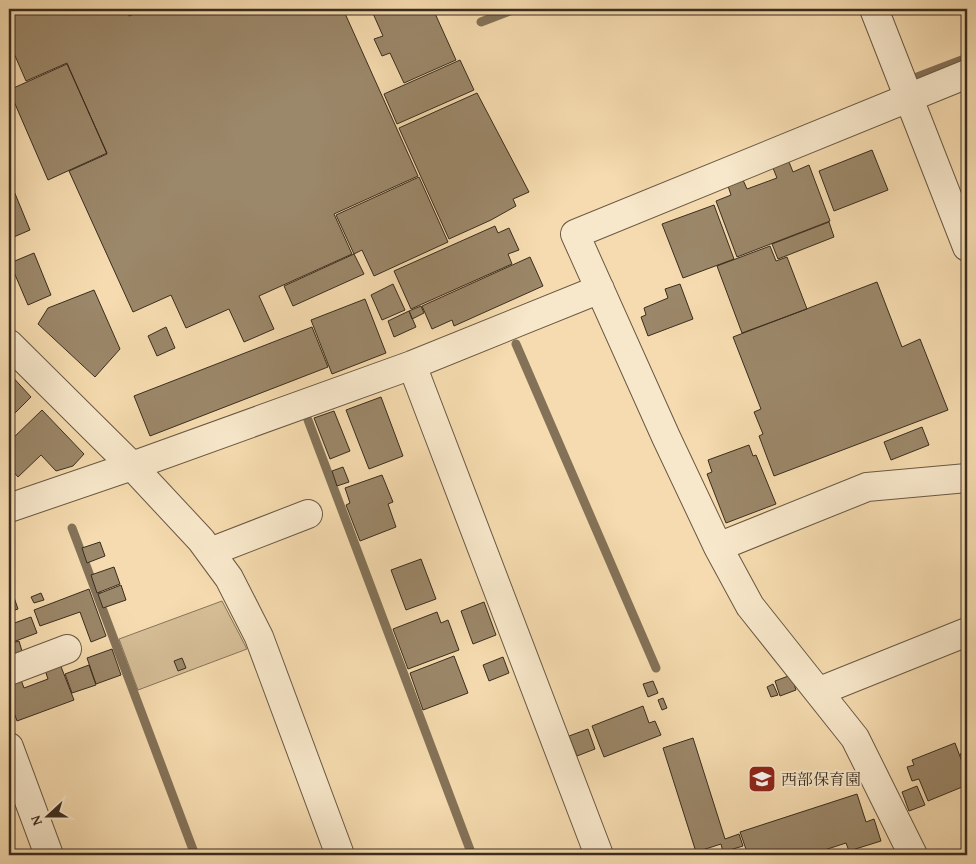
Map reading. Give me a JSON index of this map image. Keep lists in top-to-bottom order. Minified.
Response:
{"places":{"school or university":["西部保育園"]},"north":"left"}
